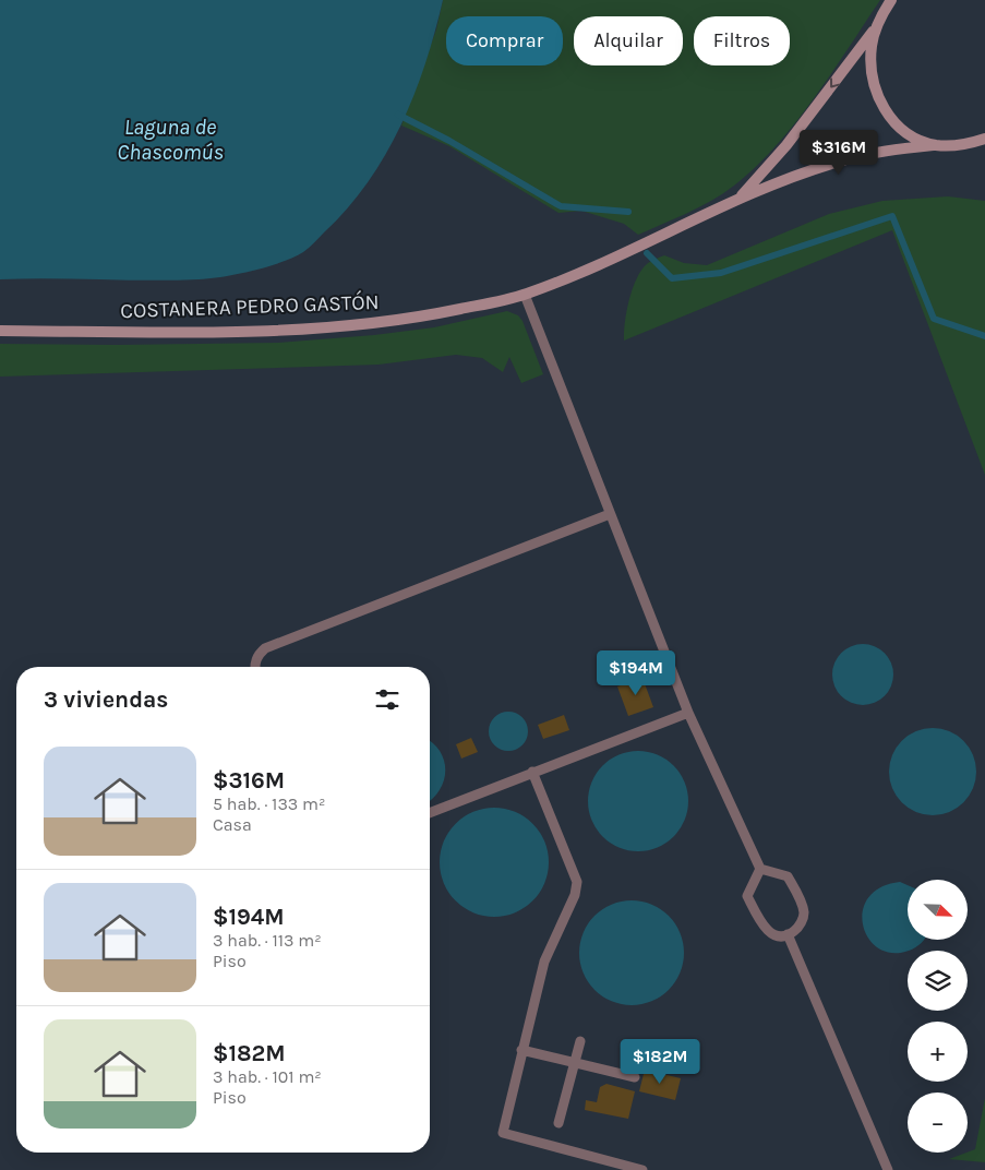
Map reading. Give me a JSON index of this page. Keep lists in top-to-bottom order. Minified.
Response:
{"streets":{"main road":["COSTANERA PEDRO GASTÓN"]},"water":["Laguna de Chascomús"],"north":"bottom right","page":{"chip":["Comprar","Alquilar","Filtros"],"price":["$316M","$194M","$182M"],"heading":"3 viviendas","list":[{"name":"$316M","note":"5 hab. · 133 m² · Casa"},{"name":"$194M","note":"3 hab. · 113 m² · Piso"},{"name":"$182M","note":"3 hab. · 101 m² · Piso"}],"map_buttons":["+","−"]}}
